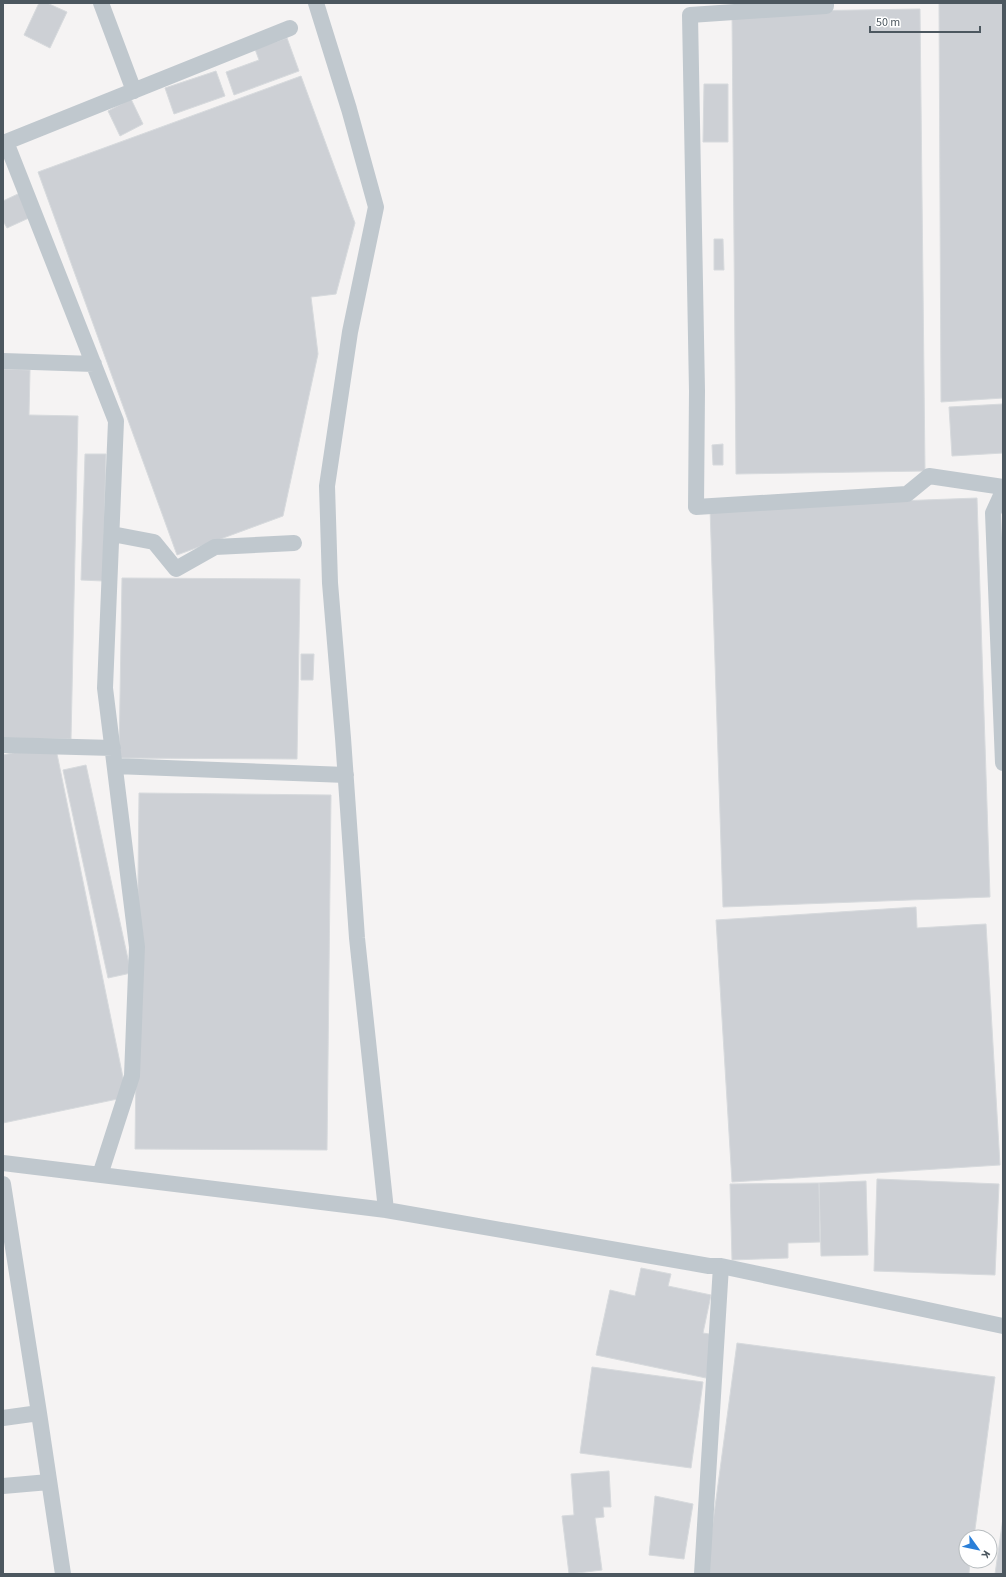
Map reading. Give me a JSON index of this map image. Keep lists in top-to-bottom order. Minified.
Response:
{"scale_bar":"50 m","north":"bottom right"}
